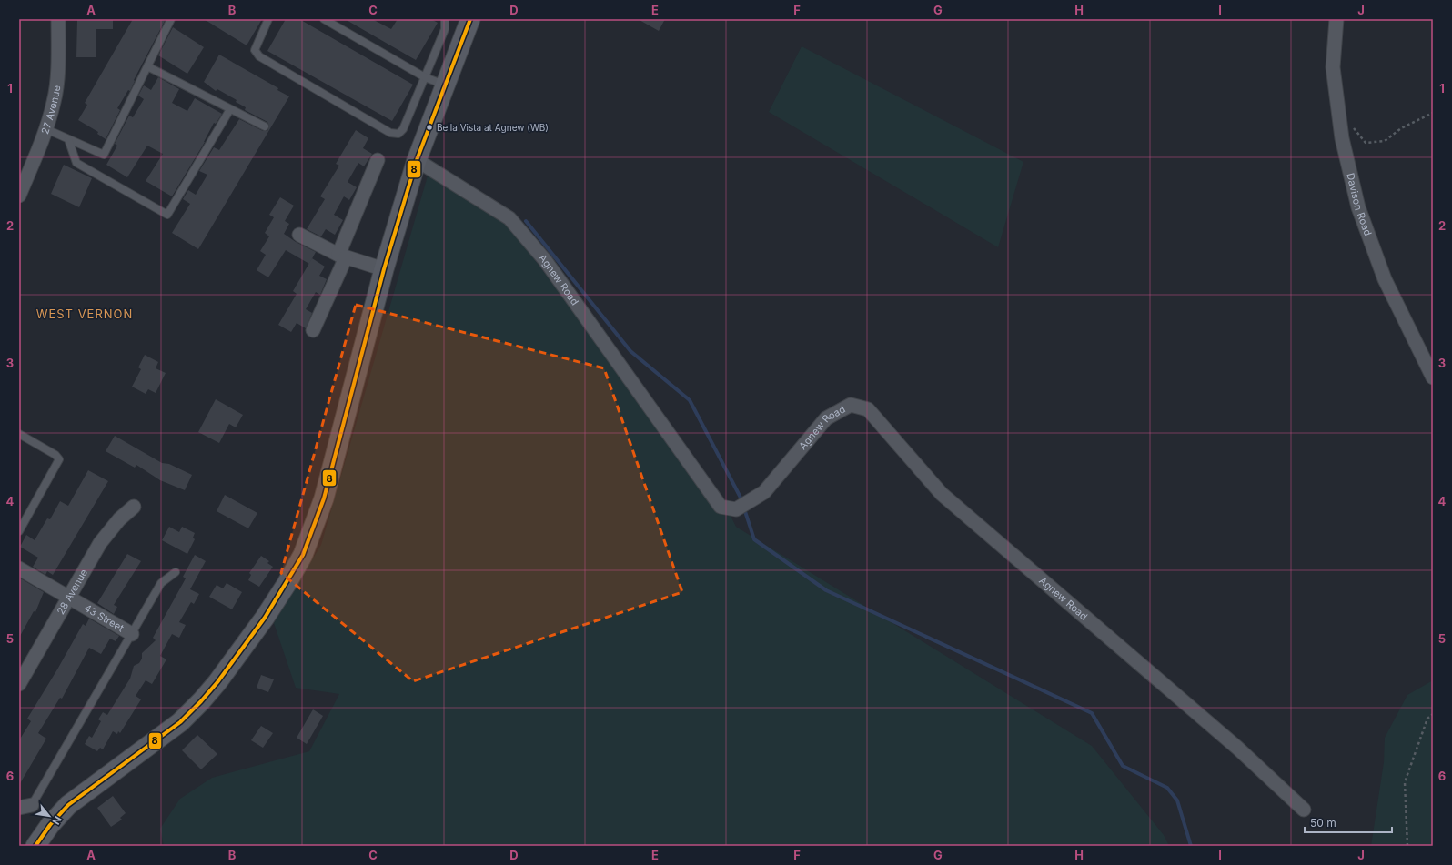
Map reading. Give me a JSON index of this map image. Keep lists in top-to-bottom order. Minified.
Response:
{"streets":{"street":["27 Avenue","Davison Road","Agnew Road","28 Avenue","43 Street"]},"crossings":[["28 Avenue","43 Street"]],"districts":["WEST VERNON"],"places":["Bella Vista at Agnew (WB)"],"lines":["transit line 8"],"scale_bar":"50 m","north":"bottom right","grid":{"columns":["A","B","C","D","E","F","G","H","I","J"],"rows":["1","2","3","4","5","6"]}}
